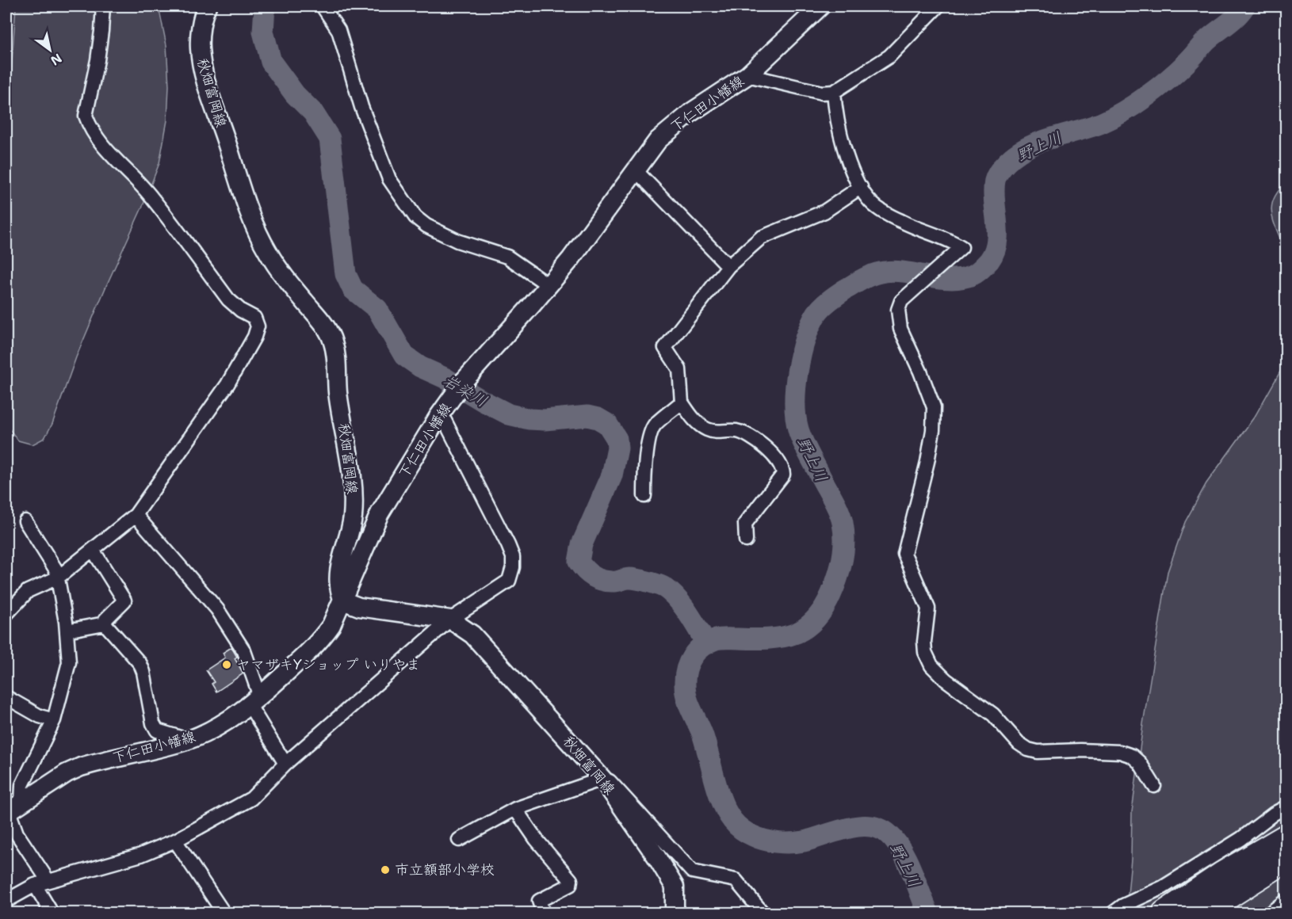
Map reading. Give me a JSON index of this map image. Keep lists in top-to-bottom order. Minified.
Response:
{"streets":{"main road":["秋畑富岡線","下仁田小幡線"]},"crossings":[["秋畑富岡線","下仁田小幡線"]],"water":["野上川","岩染川"],"places":["ヤマザキYショップ いりやま","市立額部小学校"],"north":"bottom right"}
